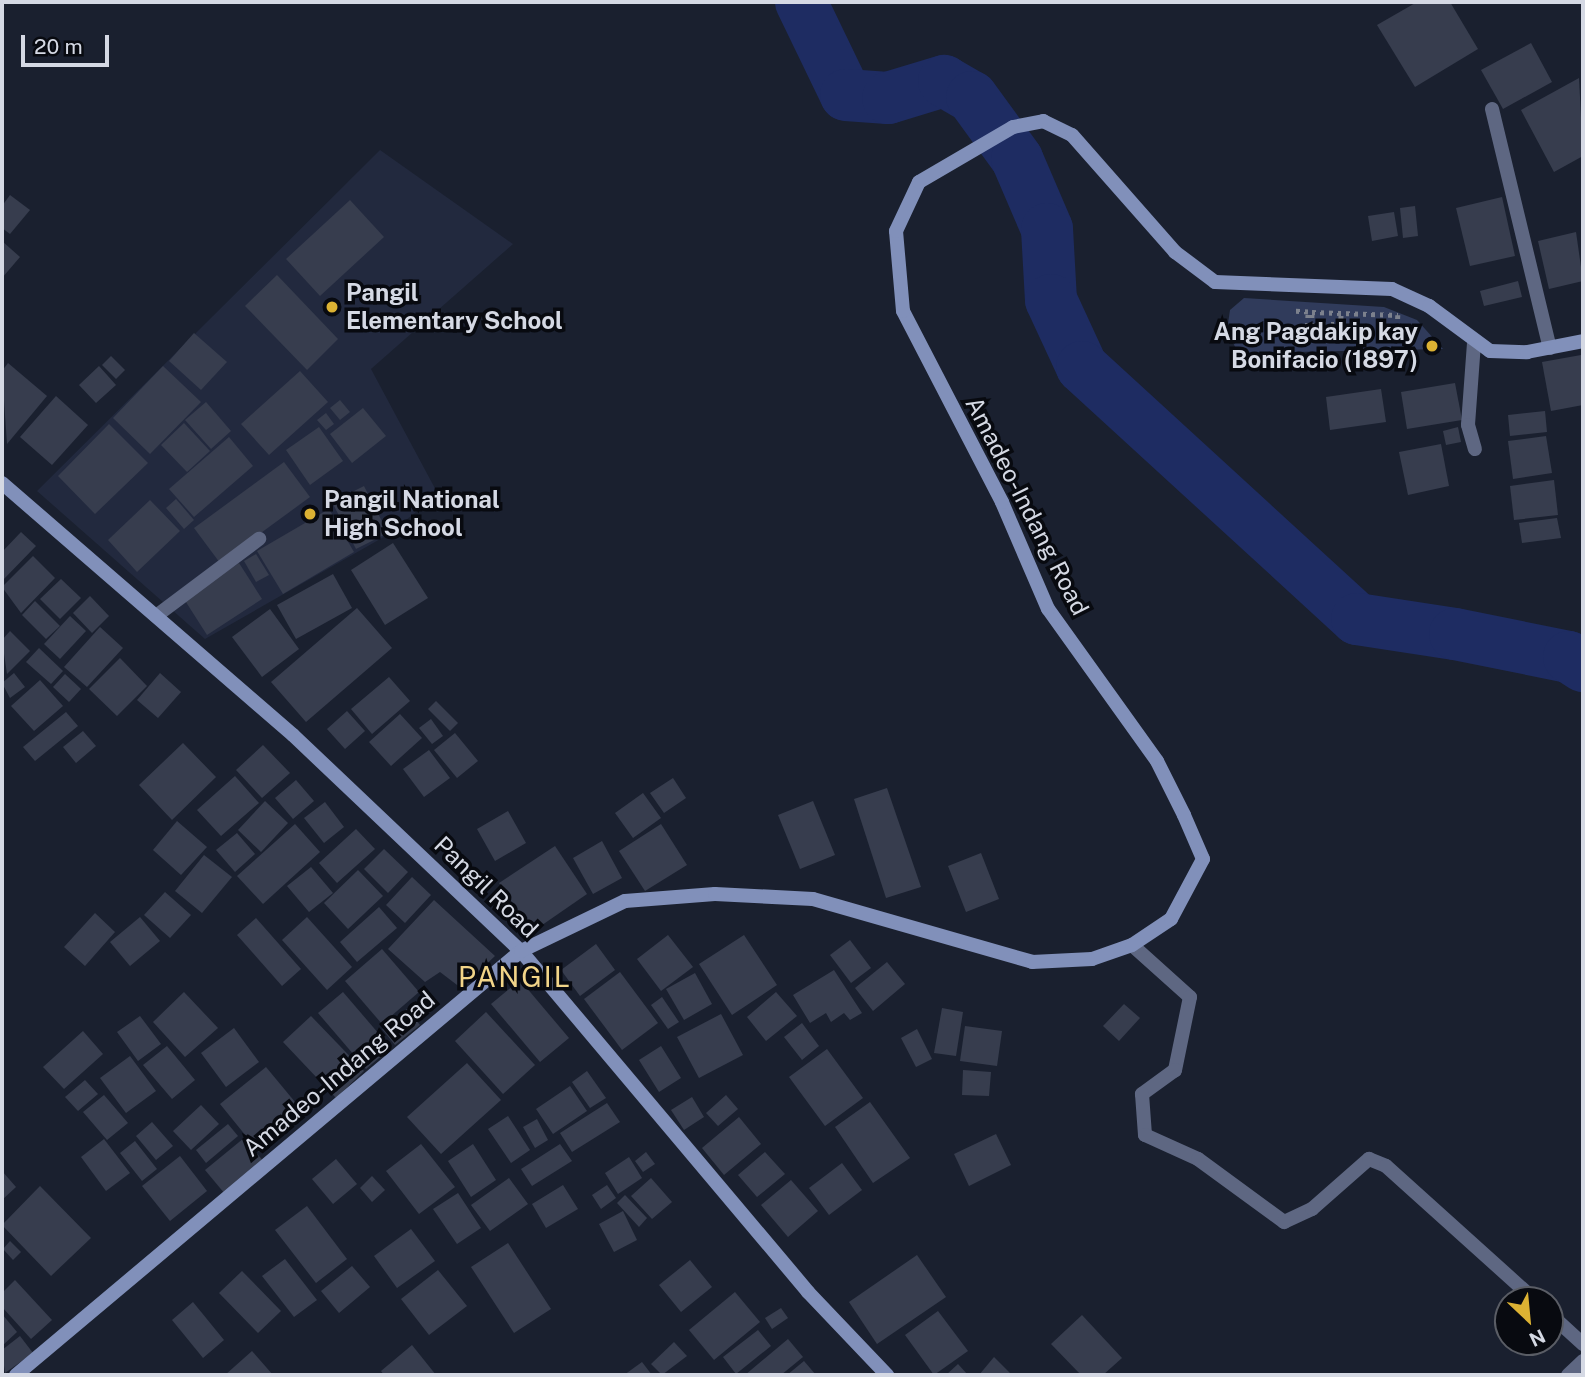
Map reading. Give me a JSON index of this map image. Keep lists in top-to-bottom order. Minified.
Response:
{"streets":{"main road":["Amadeo-Indang Road","Pangil Road"]},"crossings":[["Amadeo-Indang Road","Pangil Road"]],"districts":["PANGIL"],"places":["Pangil Elementary School","Ang Pagdakip kay Bonifacio (1897)","Pangil National High School"],"scale_bar":"20 m","north":"bottom right"}
